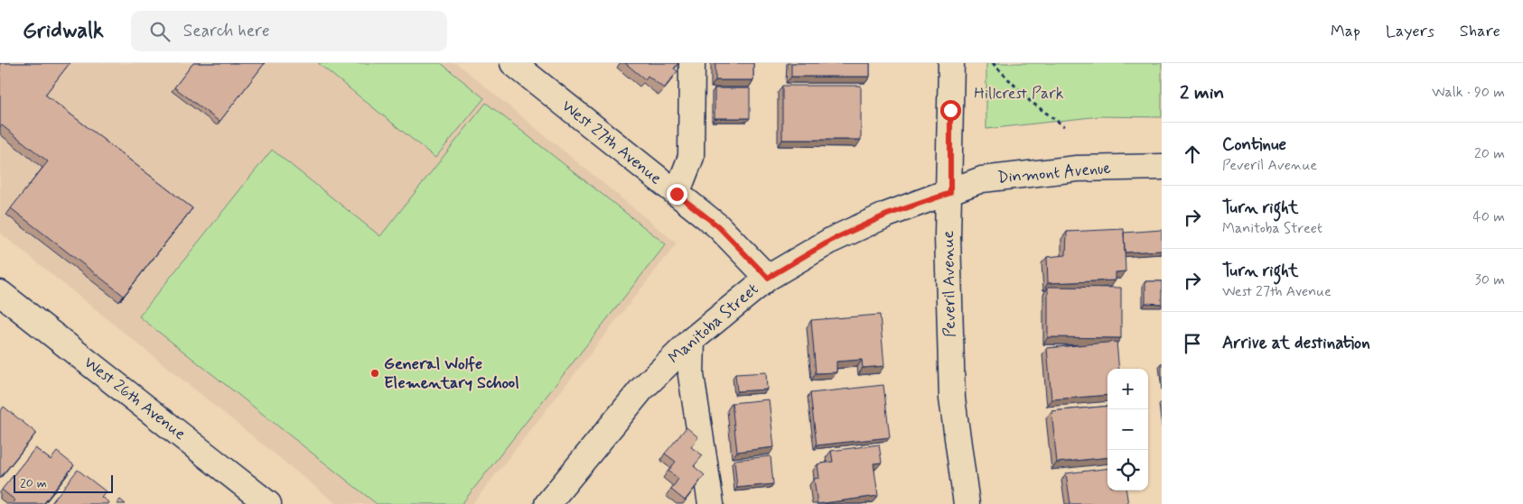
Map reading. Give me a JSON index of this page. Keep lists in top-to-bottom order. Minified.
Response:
{"streets":{"street":["West 27th Avenue","Dinmont Avenue","Peveril Avenue","Manitoba Street","West 26th Avenue"]},"crossings":[["West 27th Avenue","Manitoba Street"],["Dinmont Avenue","Peveril Avenue"],["Dinmont Avenue","Manitoba Street"],["Peveril Avenue","Manitoba Street"]],"parks":["Hillcrest Park"],"places":["General Wolfe Elementary School"],"scale_bar":"20 m","page":{"header":"Gridwalk","search":"Search here","nav":["Map","Layers","Share"],"heading":["2 min","Walk · 90 m"],"list":[["Continue","Peveril Avenue","20 m"],["Turn right","Manitoba Street","40 m"],["Turn right","West 27th Avenue","30 m"],"Arrive at destination"],"map_buttons":["+","−"],"scale":"20 m"}}
